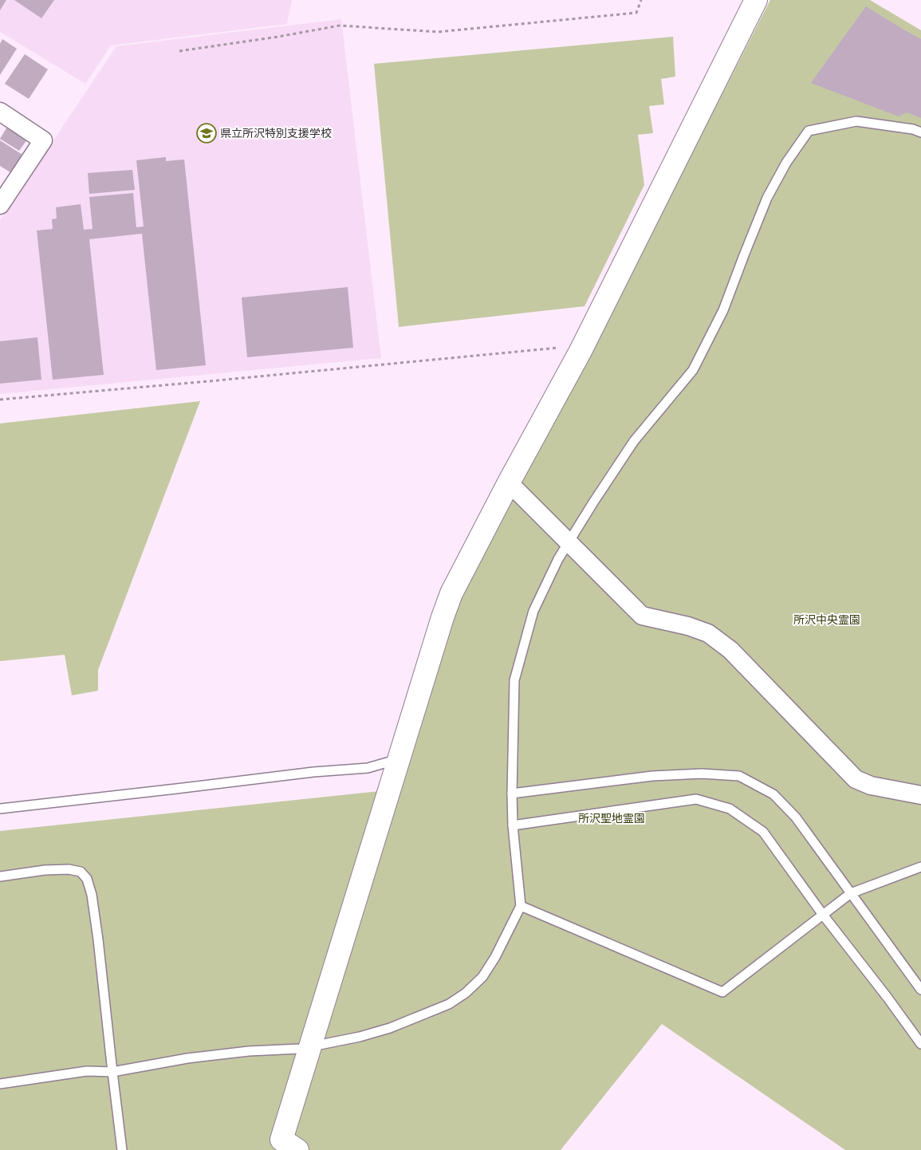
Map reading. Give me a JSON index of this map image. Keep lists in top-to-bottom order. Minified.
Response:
{"parks":["所沢中央霊園","所沢聖地霊園"],"places":{"school or university":["県立所沢特別支援学校"]}}
